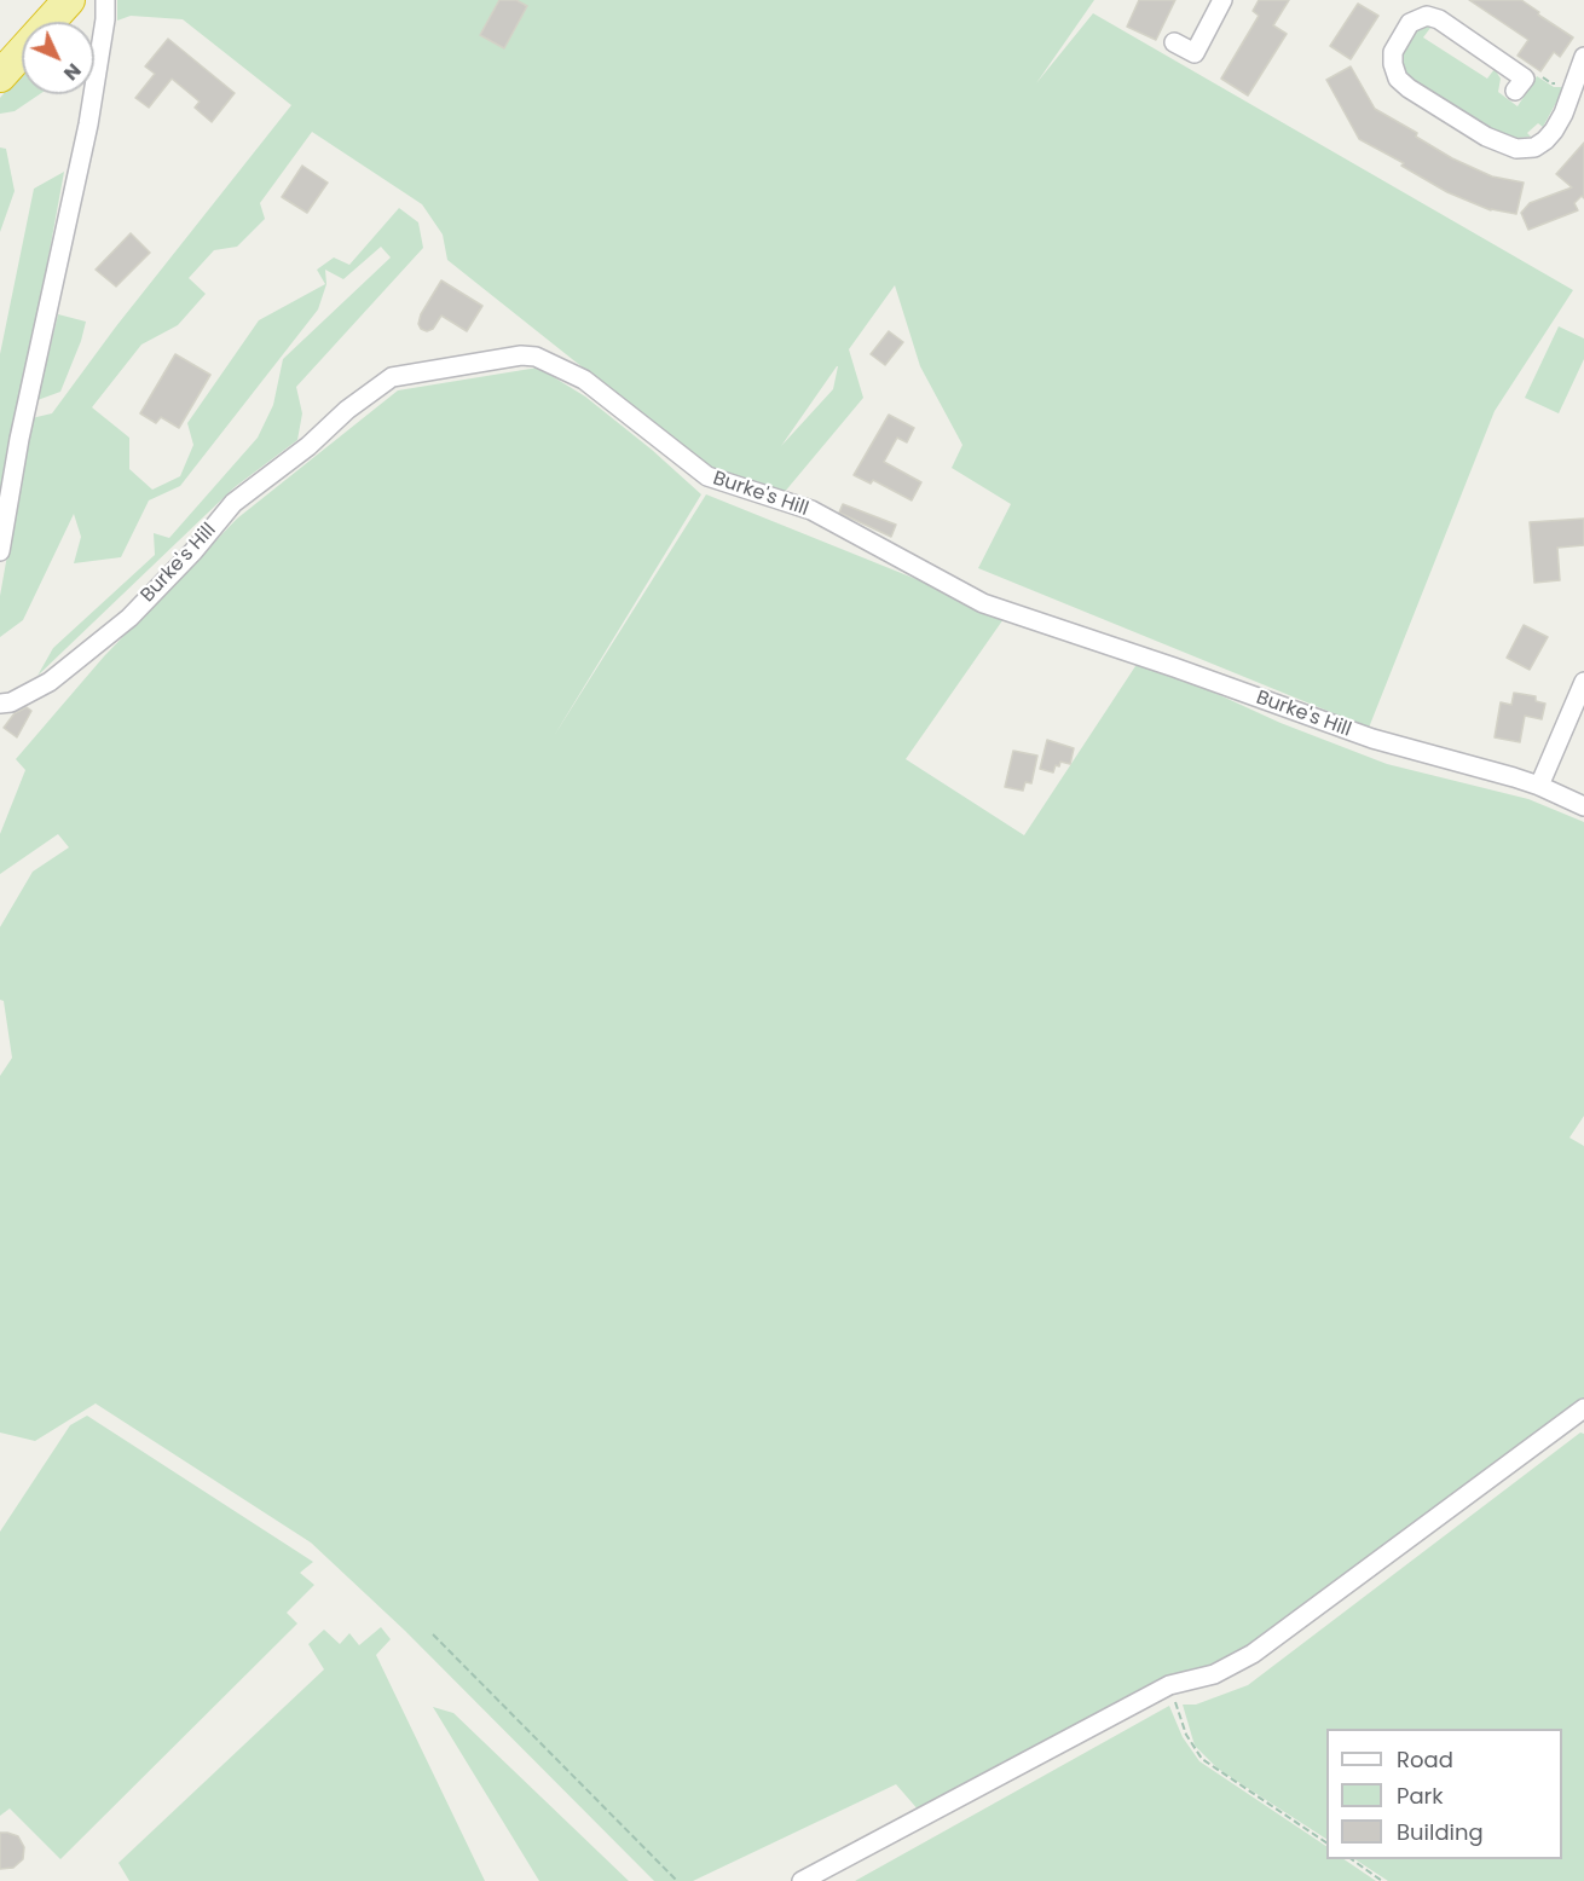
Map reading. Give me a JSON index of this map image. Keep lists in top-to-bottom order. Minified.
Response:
{"streets":{"street":["Burke's Hill"]},"legend":["Road","Park","Building"],"north":"bottom right"}
